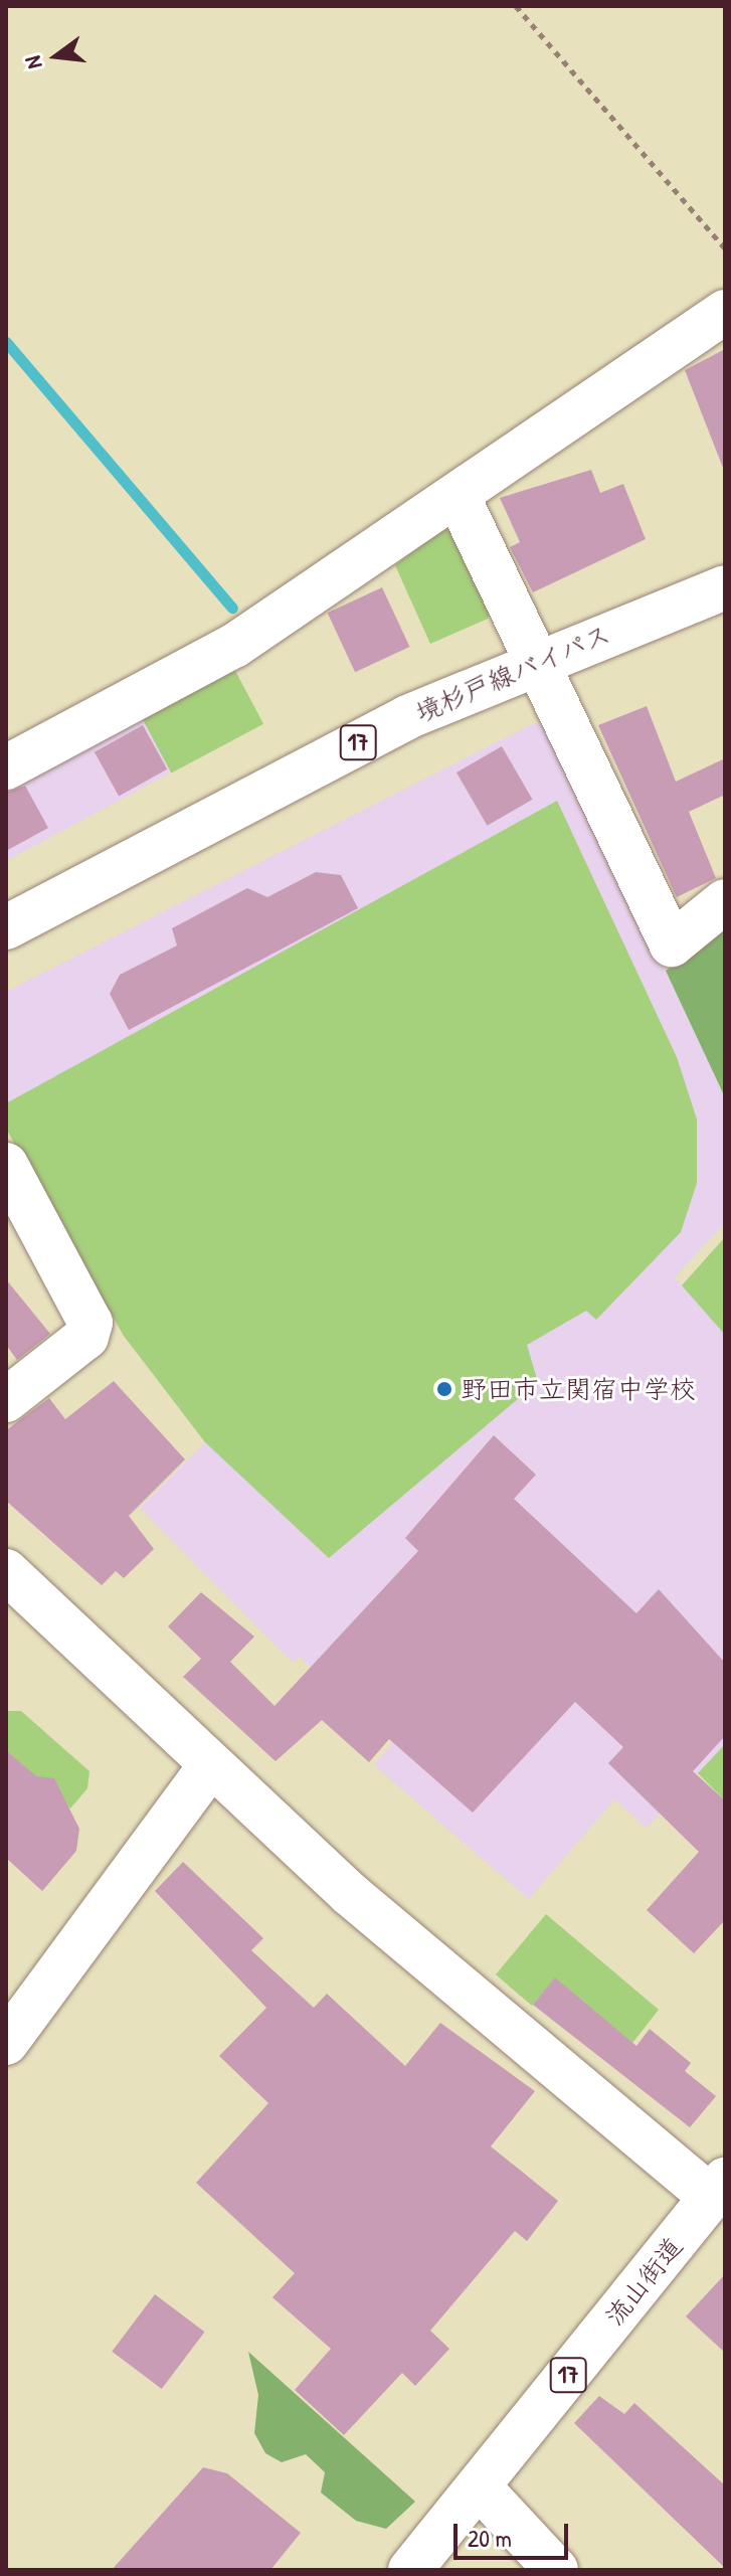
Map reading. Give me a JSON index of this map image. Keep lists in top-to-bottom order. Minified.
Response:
{"streets":{"street":["境杉戸線バイパス","17","流山街道"]},"places":["野田市立関宿中学校"],"scale_bar":"20 m","north":"left"}
